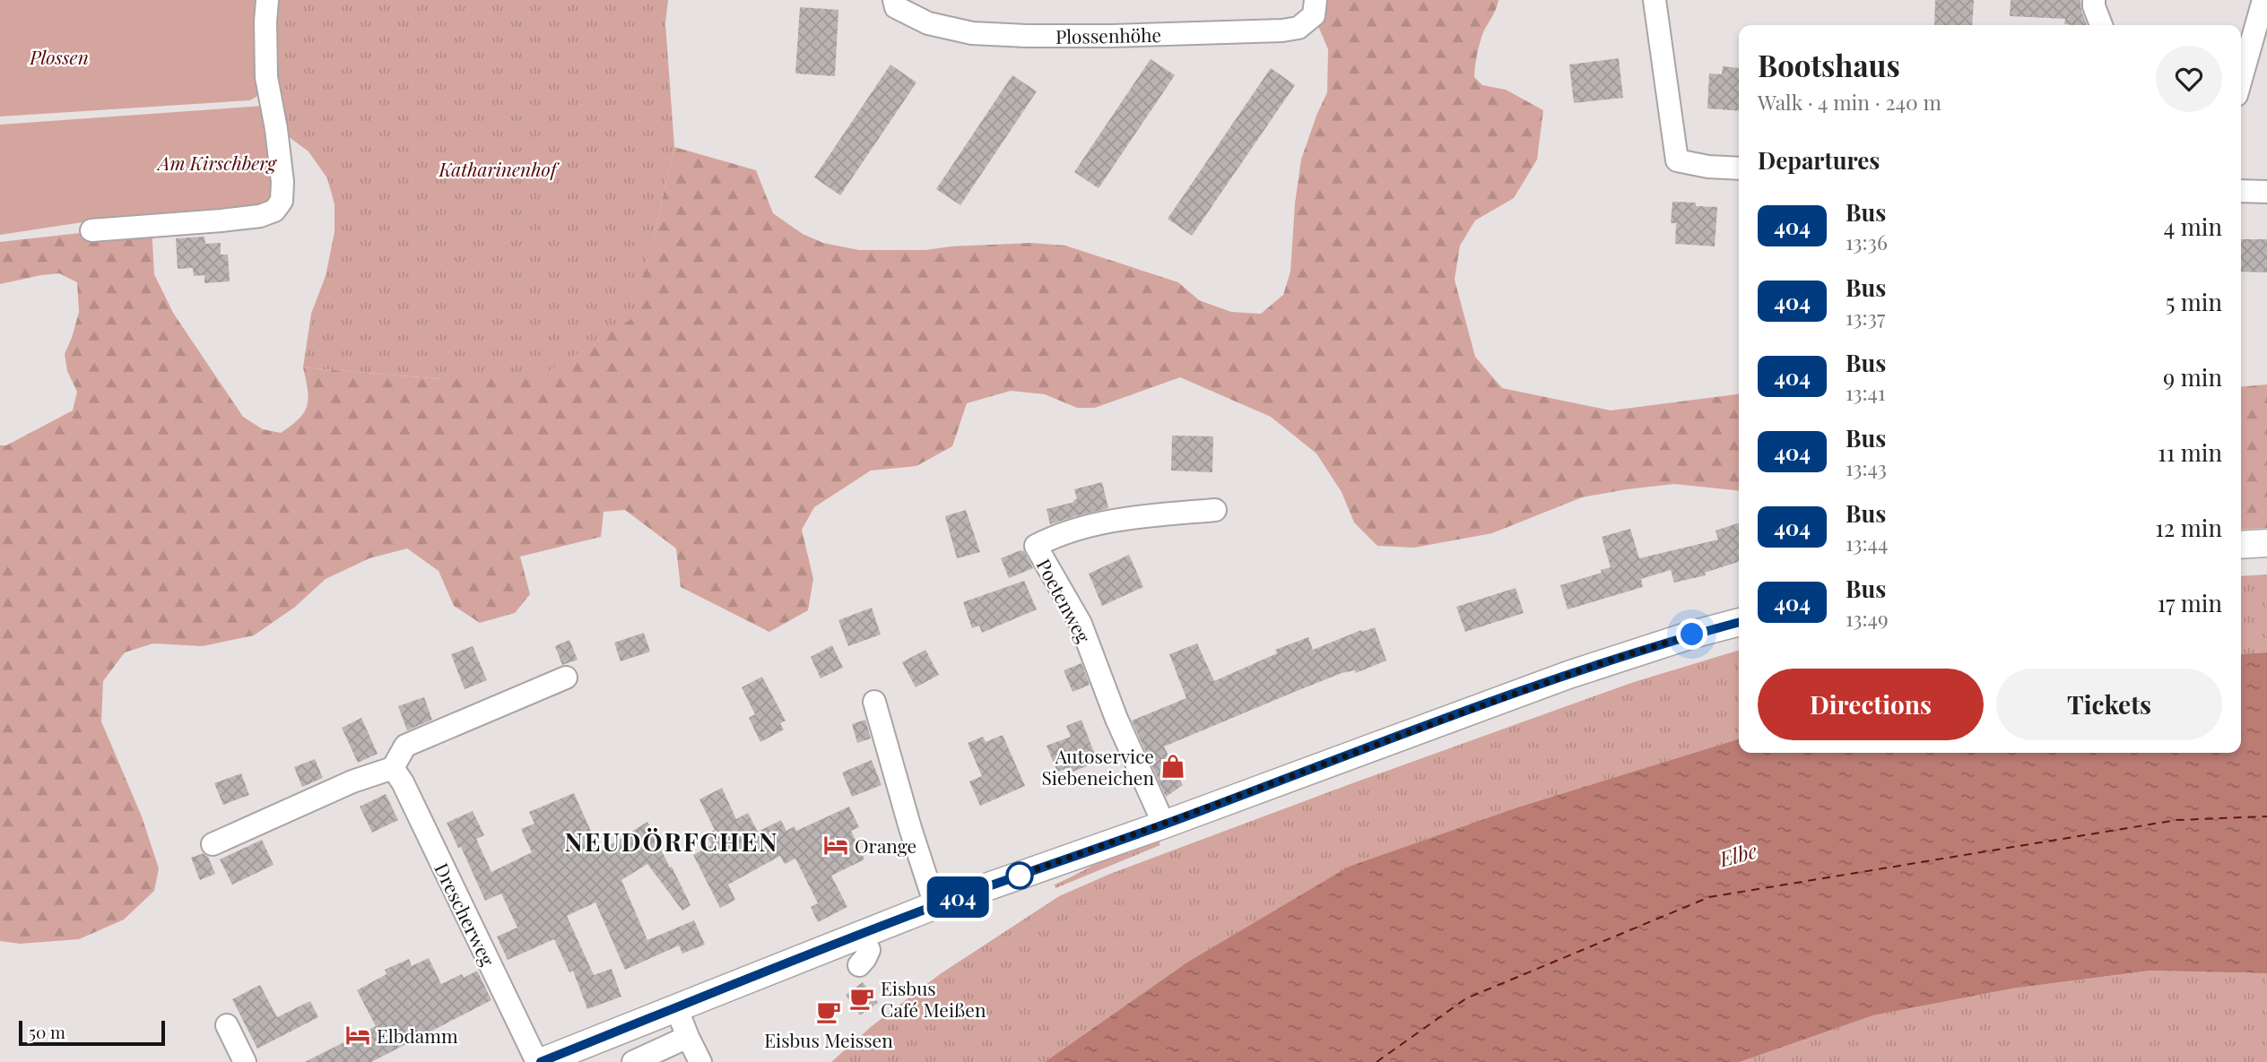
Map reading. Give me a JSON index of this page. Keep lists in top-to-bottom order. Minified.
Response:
{"streets":{"street":["Plossenhöhe","Poetenweg","Drescherweg"]},"districts":["NEUDÖRFCHEN"],"water":["Elbe"],"parks":["Plossen","Am Kirschberg","Katharinenhof"],"places":{"shop":["Autoservice Siebeneichen"],"hotel":["Orange","Elbdamm"],"cafe":["Eisbus Café Meißen","Eisbus Meissen"]},"lines":["bus line 404"],"scale_bar":"50 m","page":{"on_map":"404","heading":[["Bootshaus","Walk · 4 min · 240 m"],"Departures"],"list":[{"mark":"404","name":"Bus","note":"13:36","value":"4 min"},{"mark":"404","name":"Bus","note":"13:37","value":"5 min"},{"mark":"404","name":"Bus","note":"13:41","value":"9 min"},{"mark":"404","name":"Bus","note":"13:43","value":"11 min"},{"mark":"404","name":"Bus","note":"13:44","value":"12 min"},{"mark":"404","name":"Bus","note":"13:49","value":"17 min"}],"buttons":["Directions","Tickets"],"scale":"50 m"}}
